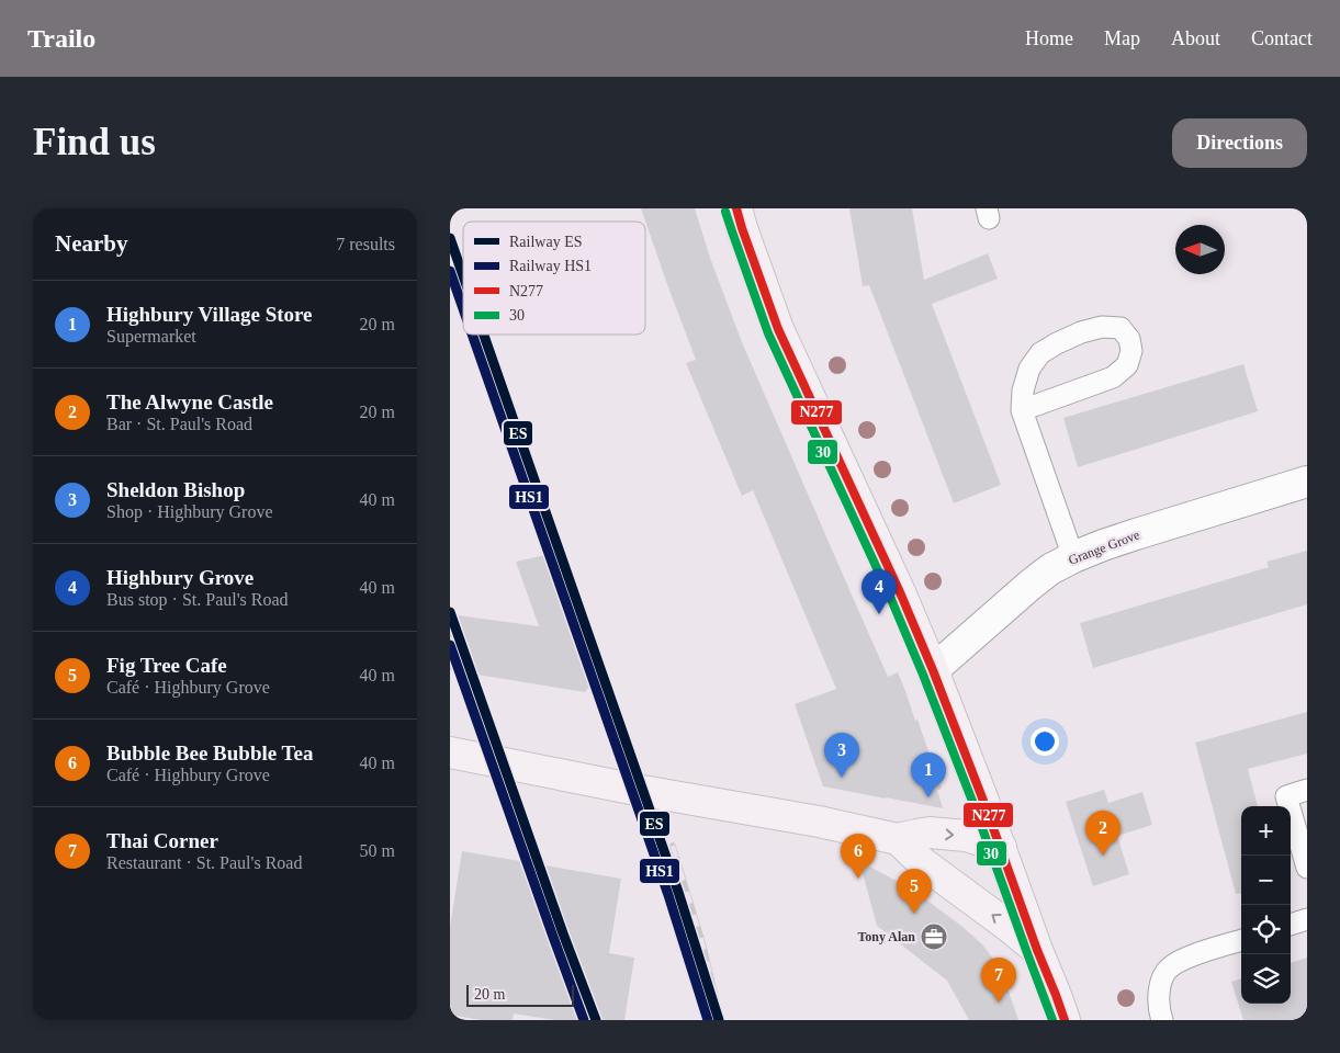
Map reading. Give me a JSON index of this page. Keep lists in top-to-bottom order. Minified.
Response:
{"streets":{"street":["Grange Grove"]},"places":{"office":["Tony Alan"]},"lines":["transit line N277","transit line 30","rail line ES","rail line HS1"],"legend":["Railway ES","Railway HS1","N277","30"],"scale_bar":"20 m","north":"left","page":{"header":"Trailo","nav":["Home","Map","About","Contact"],"buttons":"Directions","title":"Find us","heading":["Nearby","7 results"],"list":[{"mark":"1","name":"Highbury Village Store","note":"Supermarket","value":"20 m"},{"mark":"2","name":"The Alwyne Castle","note":"Bar · St. Paul's Road","value":"20 m"},{"mark":"3","name":"Sheldon Bishop","note":"Shop · Highbury Grove","value":"40 m"},{"mark":"4","name":"Highbury Grove","note":"Bus stop · St. Paul's Road","value":"40 m"},{"mark":"5","name":"Fig Tree Cafe","note":"Café · Highbury Grove","value":"40 m"},{"mark":"6","name":"Bubble Bee Bubble Tea","note":"Café · Highbury Grove","value":"40 m"},{"mark":"7","name":"Thai Corner","note":"Restaurant · St. Paul's Road","value":"50 m"}],"pins":["4","3","1","2","6","5","7"],"map_buttons":["+","−"],"scale":"20 m"}}
